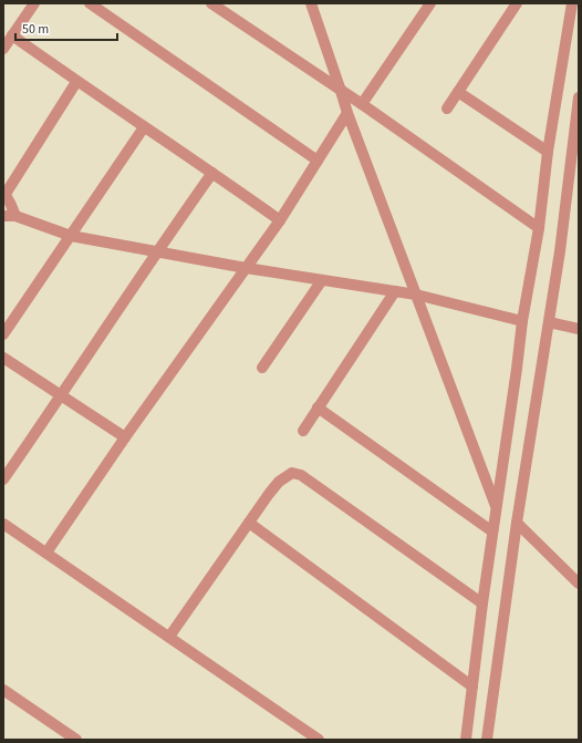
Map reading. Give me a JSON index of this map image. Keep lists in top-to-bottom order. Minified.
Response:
{"scale_bar":"50 m"}
